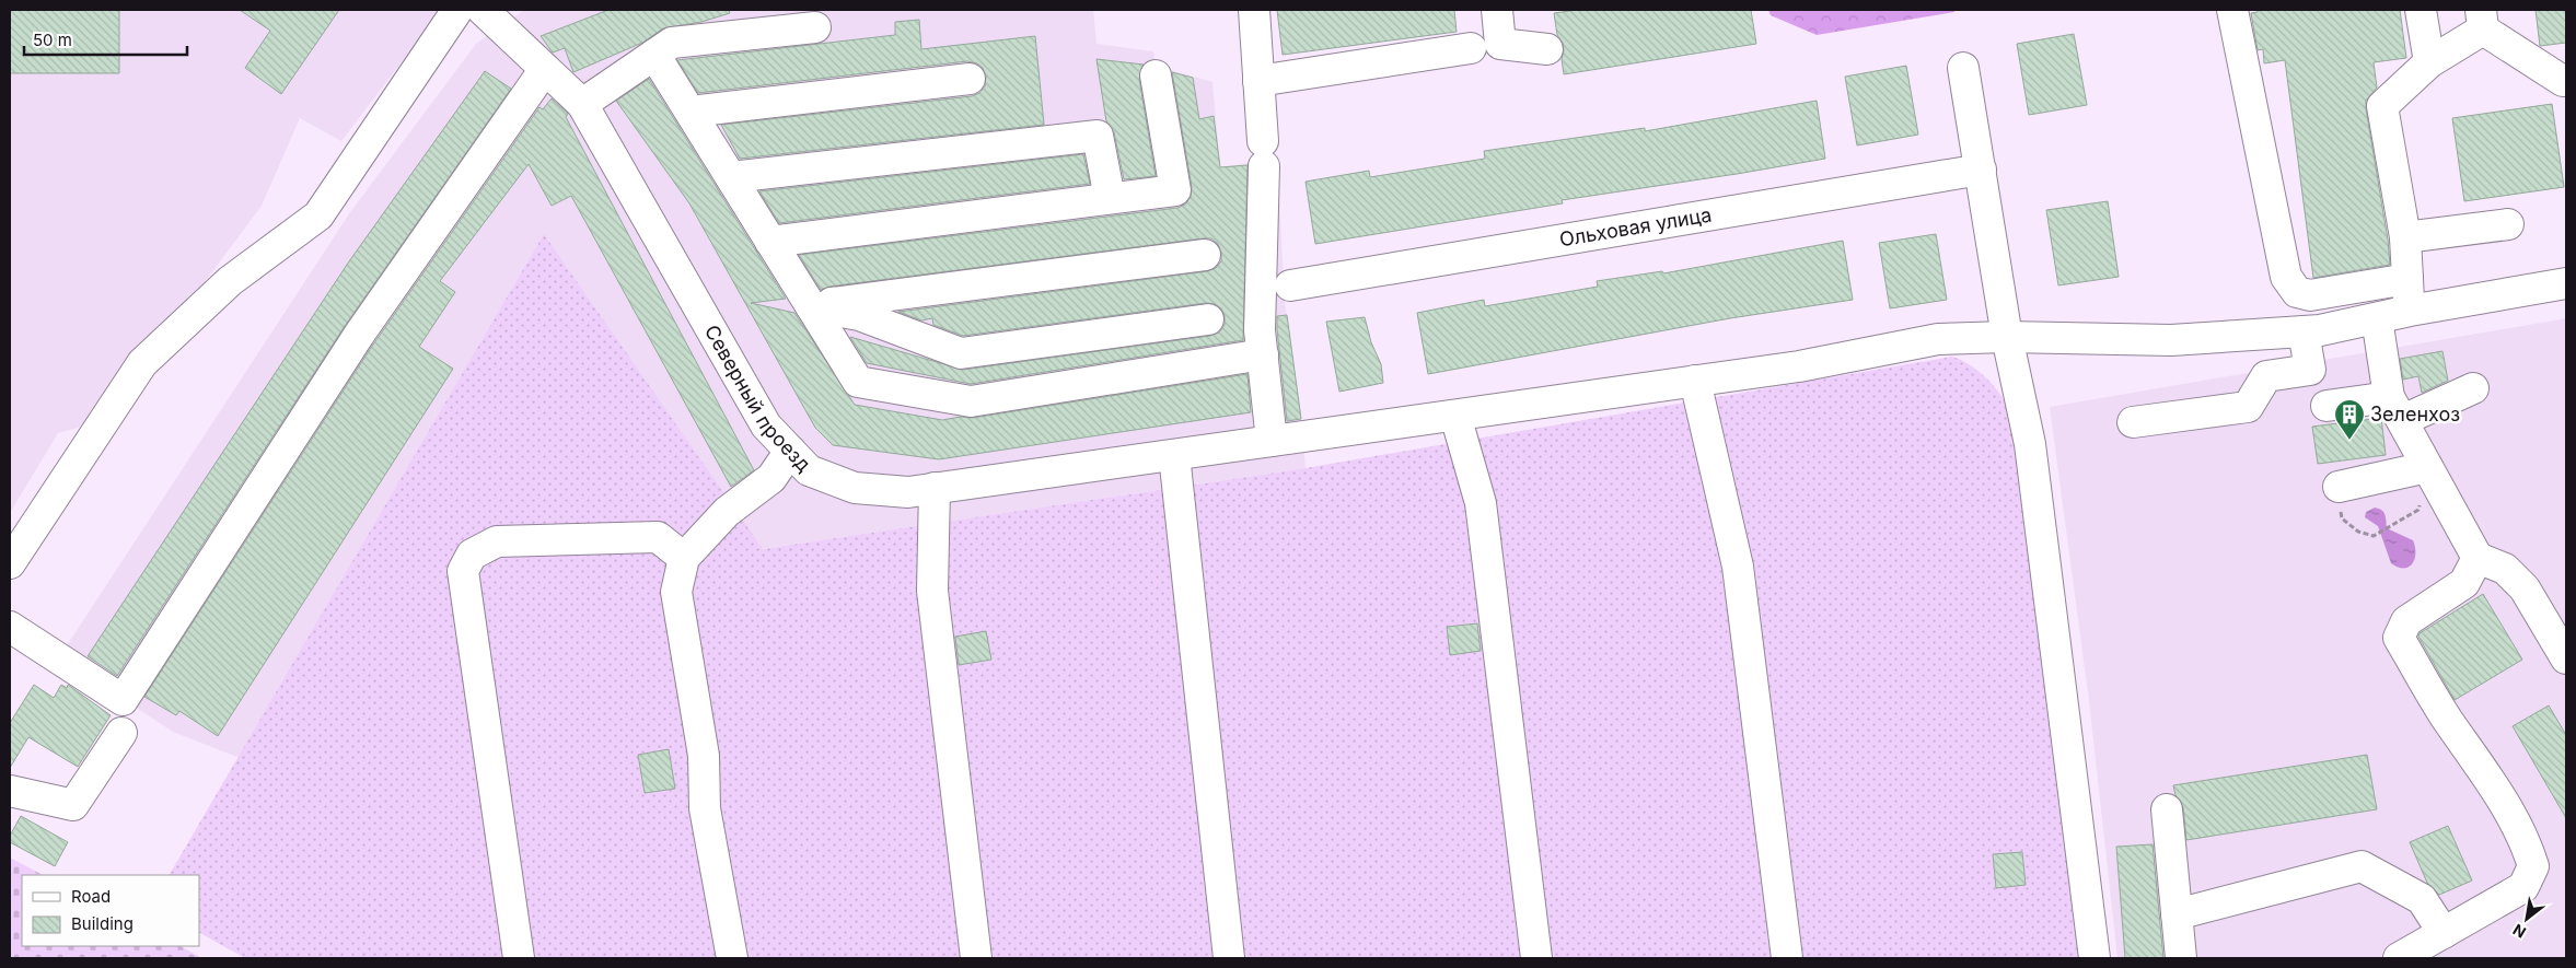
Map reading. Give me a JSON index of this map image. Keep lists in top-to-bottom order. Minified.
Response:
{"streets":{"street":["Ольховая улица","Северный проезд"]},"places":{"building":["Зеленхоз"]},"legend":["Road","Building"],"scale_bar":"50 m","north":"bottom left"}
